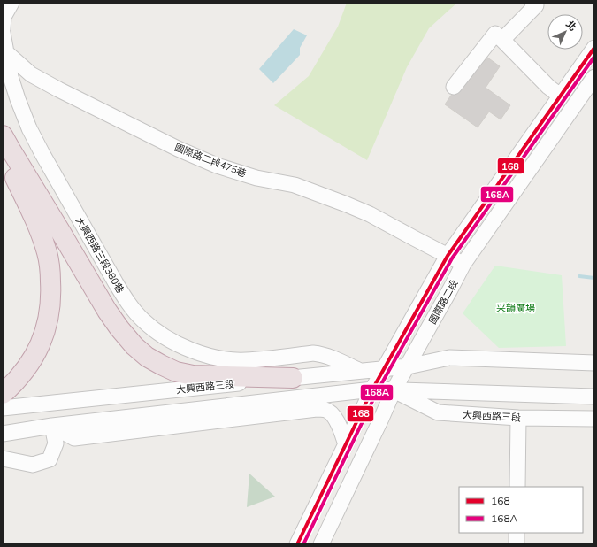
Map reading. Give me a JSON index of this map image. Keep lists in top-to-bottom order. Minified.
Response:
{"streets":{"street":["國際路二段475巷","大興西路三段380巷","國際路二段","大興西路三段"]},"crossings":[["國際路二段475巷","大興西路三段380巷"],["國際路二段475巷","國際路二段"],["大興西路三段380巷","大興西路三段"],["國際路二段","大興西路三段"]],"parks":["采韻廣場"],"lines":["transit line 168","transit line 168A"],"legend":["168","168A"],"north":"top right"}
